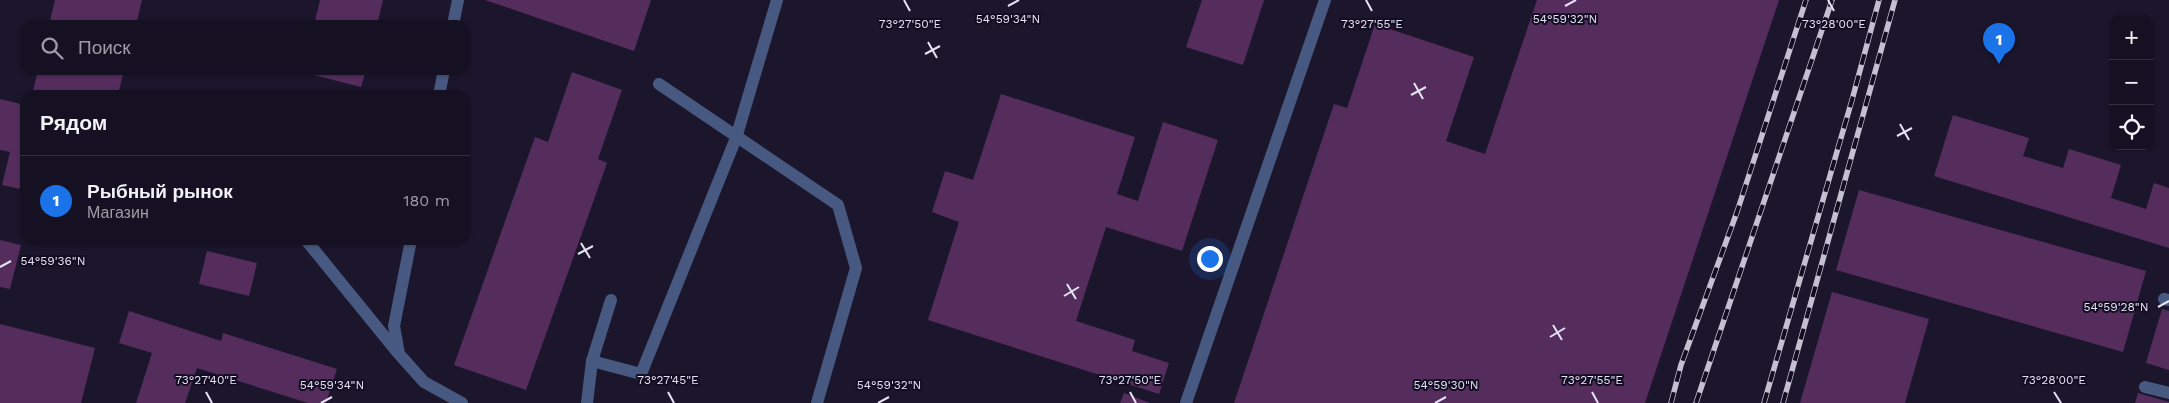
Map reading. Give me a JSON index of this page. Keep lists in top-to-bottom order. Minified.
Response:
{"page":{"map_buttons":["+","−"],"search":"Поиск","pins":"1","heading":"Рядом","list":[{"mark":"1","name":"Рыбный рынок","note":"Магазин","value":"180 m"}]},"coordinates":["54°59'34\"N","54°59'32\"N","73°27'55\"E","73°28'00\"E","73°27'50\"E","54°59'36\"N","54°59'28\"N","73°27'40\"E","73°27'45\"E","54°59'30\"N"]}
